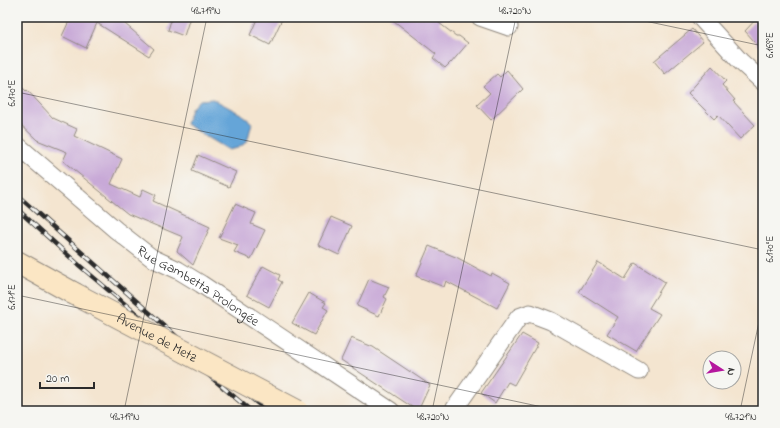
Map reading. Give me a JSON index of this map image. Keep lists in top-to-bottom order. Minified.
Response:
{"streets":{"main road":["Avenue de Metz"],"street":["Rue Gambetta Prolongée"]},"scale_bar":"20 m","north":"right","coordinates":["48.719°N","48.720°N","6.169°E","6.170°E","6.171°E","48.721°N"]}
